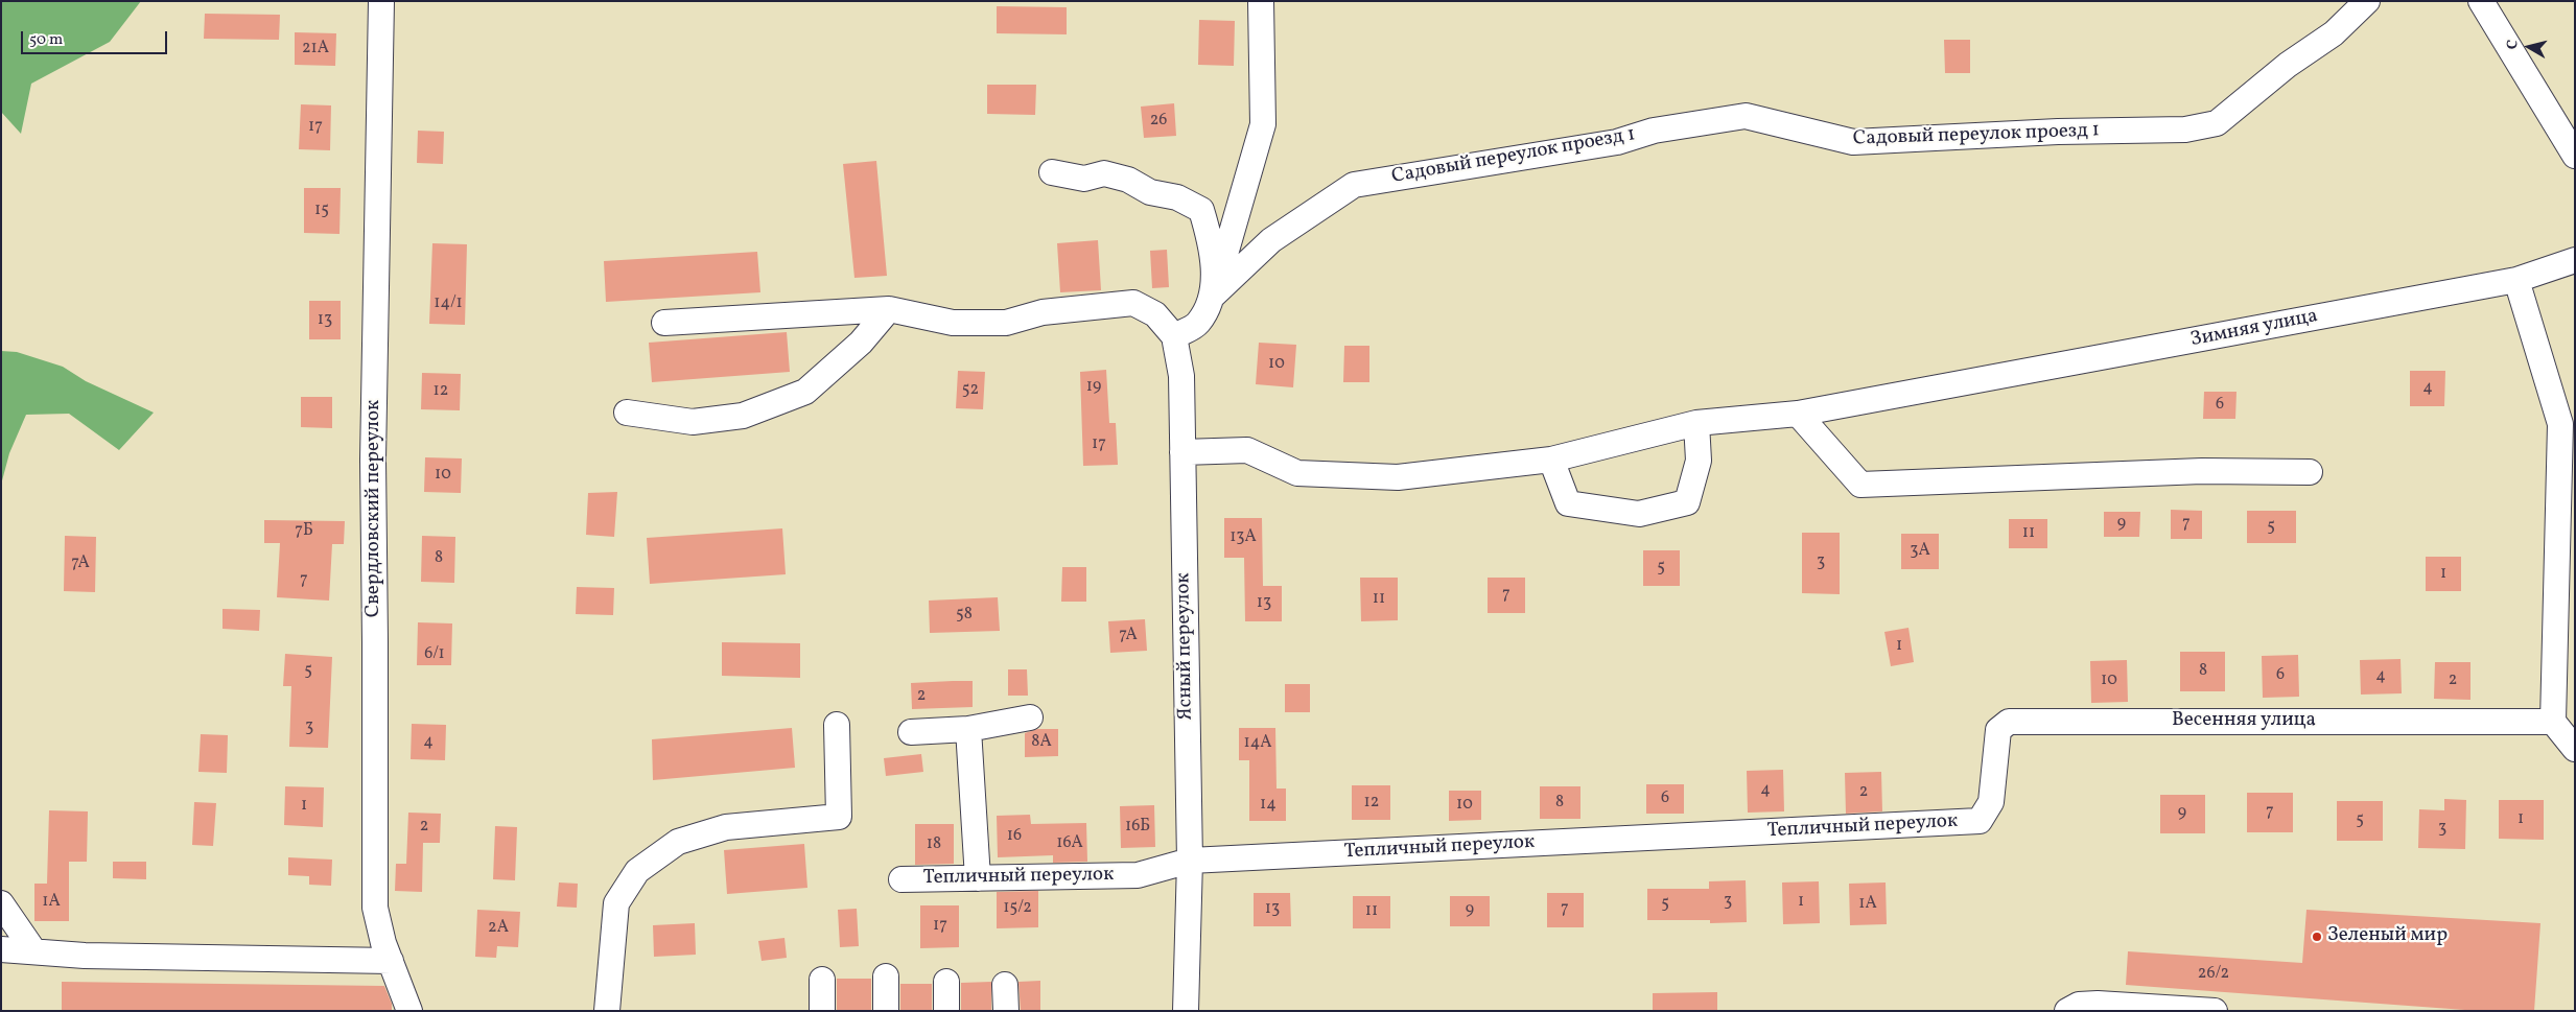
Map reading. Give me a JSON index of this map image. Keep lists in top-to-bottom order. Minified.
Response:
{"streets":{"street":["Садовый переулок проезд 1","Зимняя улица","Свердловский переулок","Ясный переулок","Весенняя улица","Тепличный переулок"]},"crossings":[["Зимняя улица","Ясный переулок"],["Ясный переулок","Тепличный переулок"],["Весенняя улица","Тепличный переулок"]],"places":["Зеленый мир"],"house_numbers":["21А","26","17","15","14/1","13","10","19","4","52","12","6","17","10","9","7","5","7Б","11","13А","3А","8","3","7А","5","1","7","7","11","13","58","7А","1","6/1","5","8","6","4","10","2","2","3","4","8А","14А","4","2","6","12","8","14","10","1","7","9","1","5","2","16Б","3","16","16А","18","1А","3","1","5","1А","15/2","13","7","9","11","17","2А","26/2"],"scale_bar":"50 m","north":"left"}
